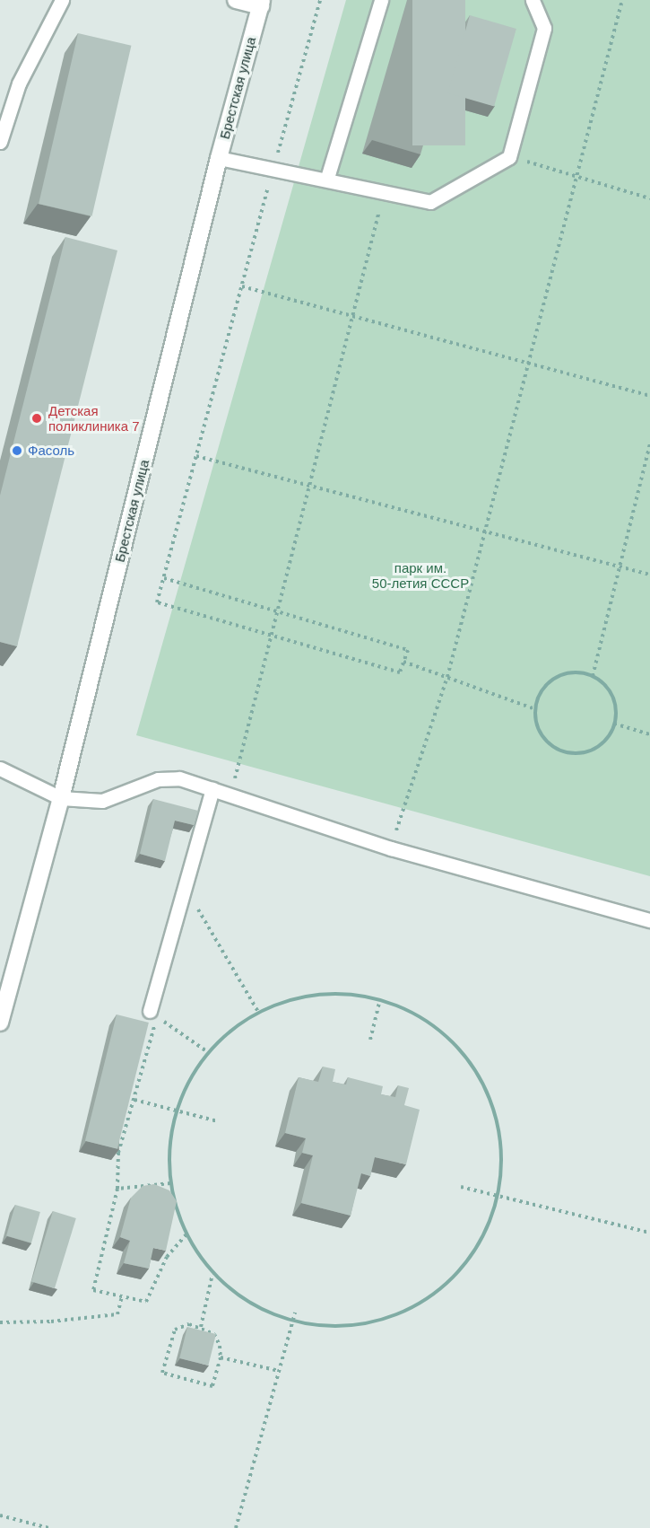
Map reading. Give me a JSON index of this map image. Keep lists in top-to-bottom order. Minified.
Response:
{"streets":{"street":["Брестская улица"]},"parks":["парк им. 50-летия СССР"],"places":["Детская поликлиника 7","Фасоль"]}
